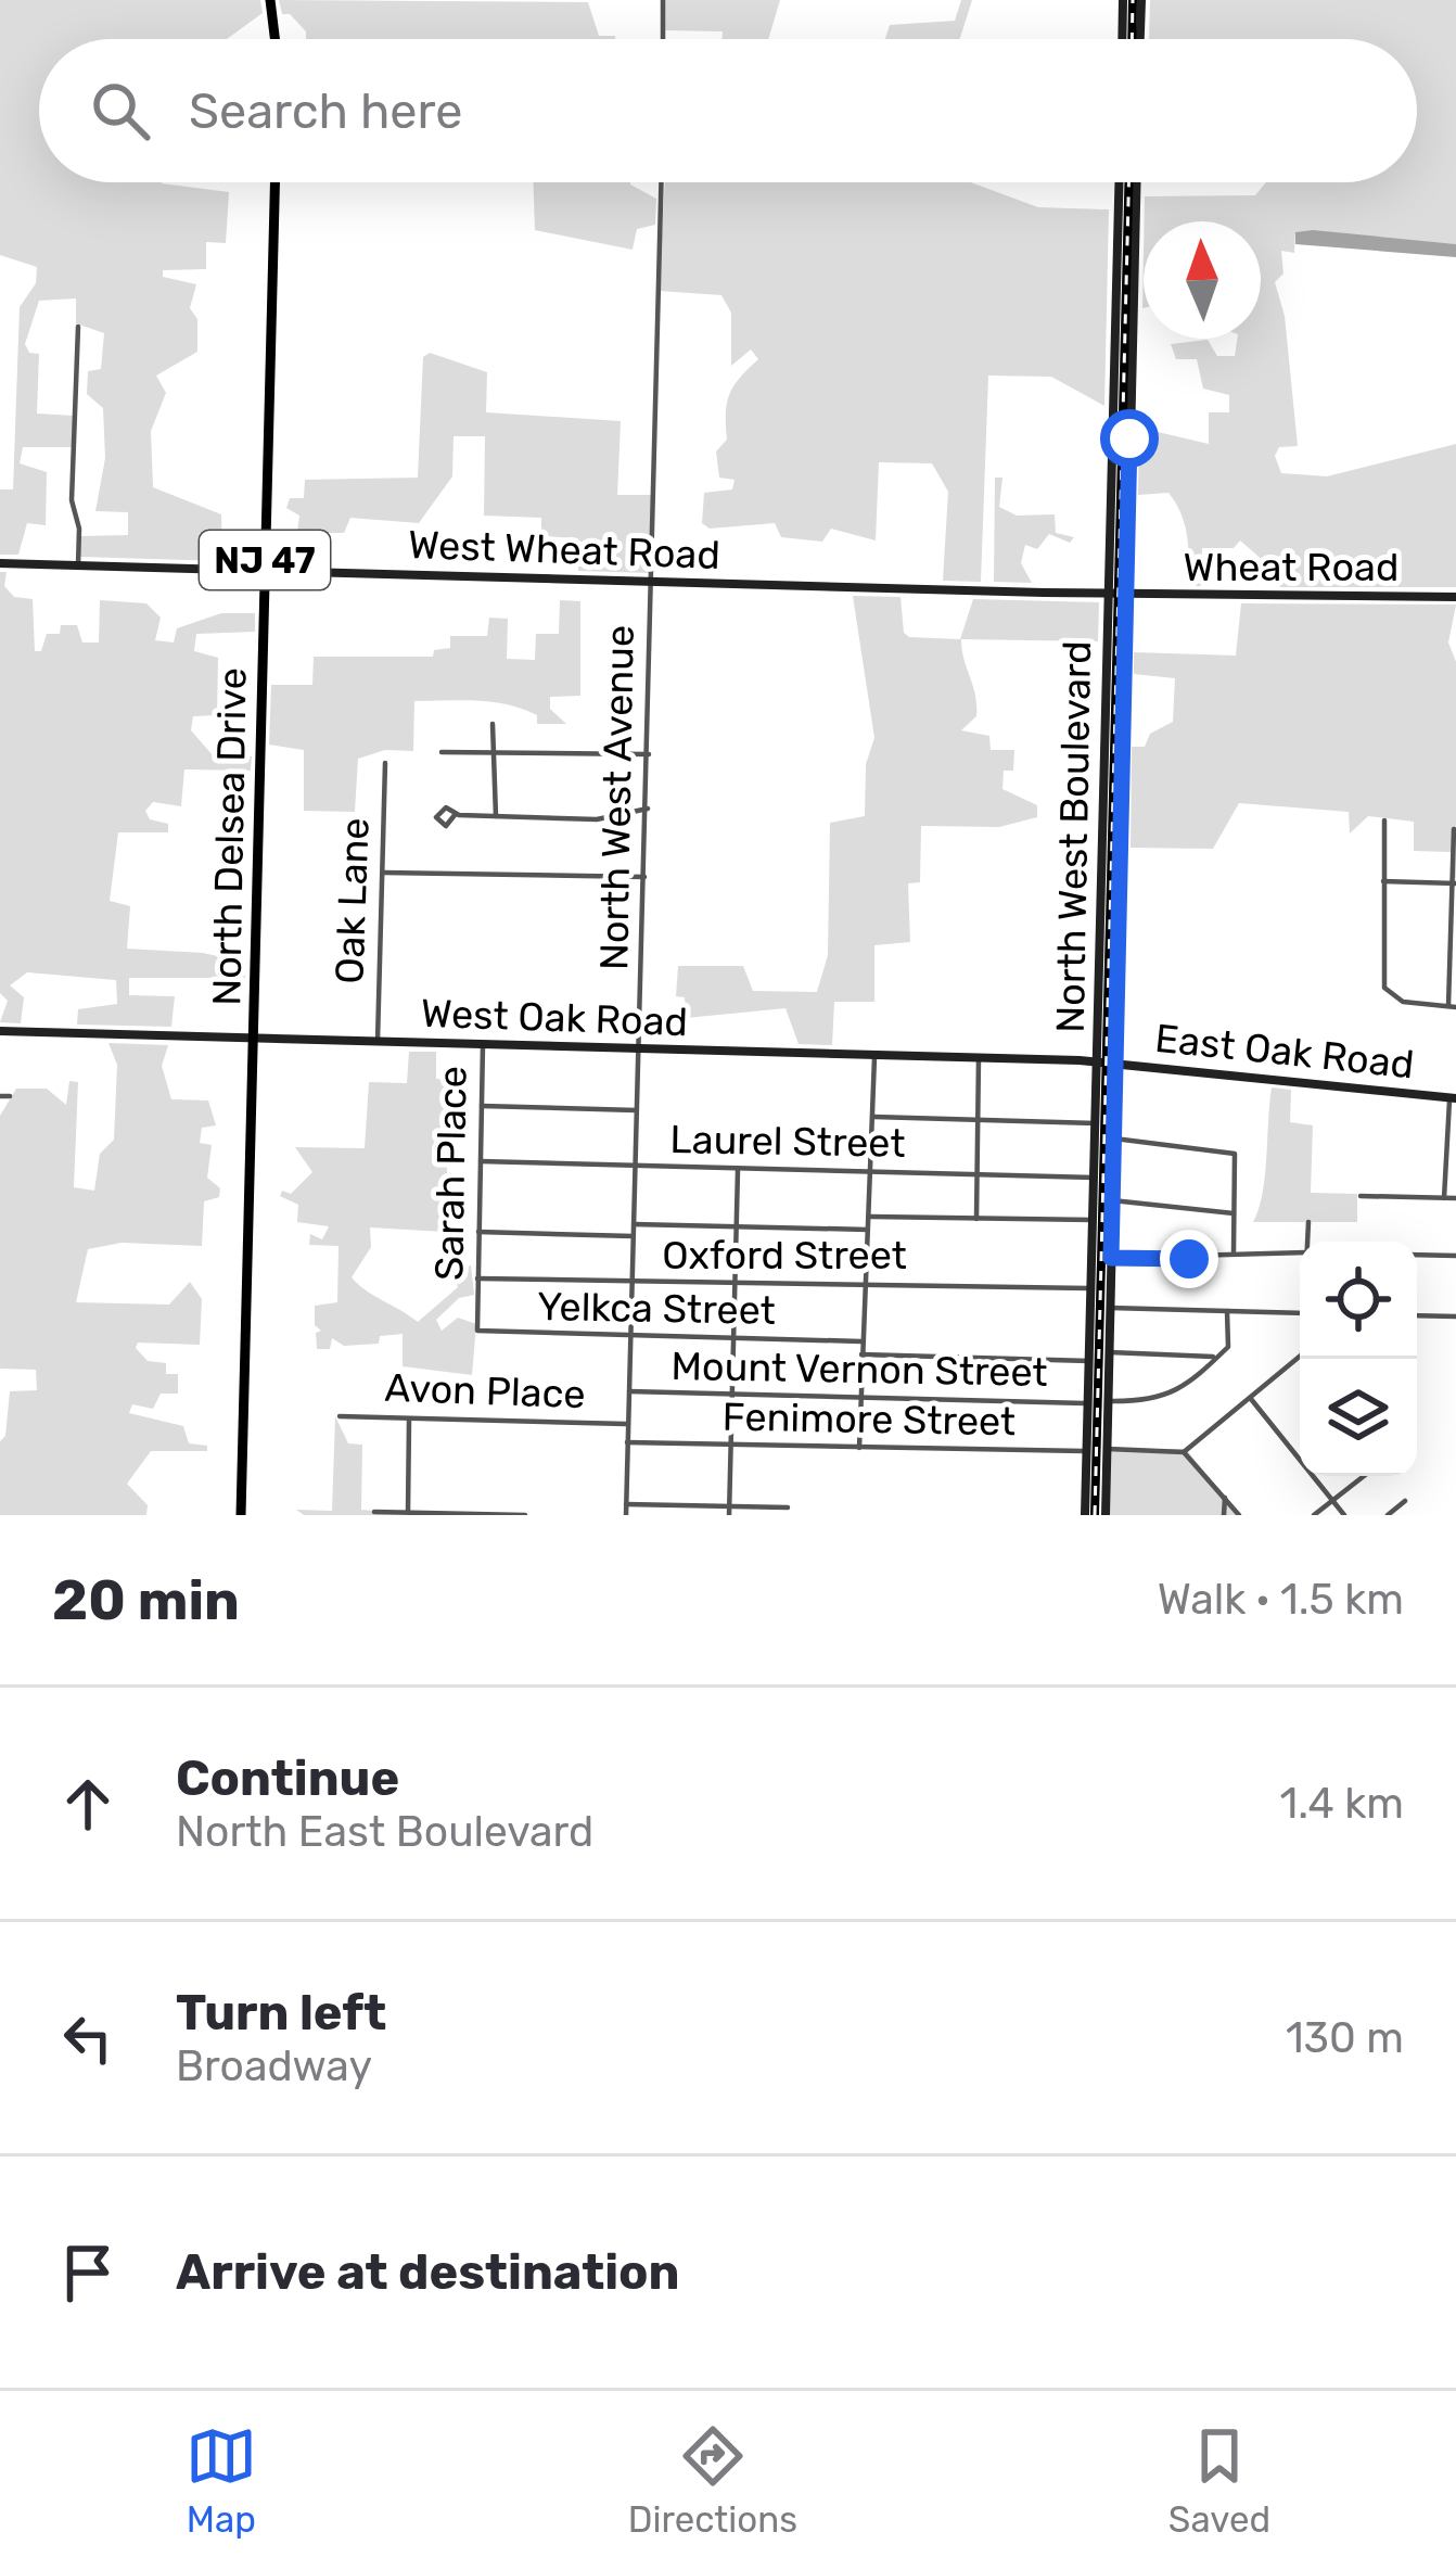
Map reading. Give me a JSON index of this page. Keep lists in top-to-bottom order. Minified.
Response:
{"streets":{"main road":["NJ 47","North Delsea Drive"],"street":["West Wheat Road","Wheat Road","North West Avenue","North West Boulevard","Oak Lane","West Oak Road","East Oak Road","Laurel Street","Sarah Place","Oxford Street","Yelkca Street","Mount Vernon Street","Avon Place","Fenimore Street"]},"crossings":[["West Wheat Road","Wheat Road"],["West Wheat Road","North West Avenue"],["West Wheat Road","North Delsea Drive"],["West Wheat Road","North West Boulevard"],["North West Avenue","West Oak Road"],["North West Avenue","Laurel Street"],["North West Avenue","Oxford Street"],["North West Avenue","Yelkca Street"],["North West Avenue","Mount Vernon Street"],["North West Avenue","Avon Place"],["North West Avenue","Fenimore Street"],["North Delsea Drive","West Oak Road"],["North West Boulevard","West Oak Road"],["North West Boulevard","East Oak Road"],["North West Boulevard","Laurel Street"],["North West Boulevard","Oxford Street"],["North West Boulevard","Mount Vernon Street"],["North West Boulevard","Fenimore Street"],["Oak Lane","West Oak Road"],["West Oak Road","East Oak Road"],["West Oak Road","Sarah Place"],["Laurel Street","Sarah Place"],["Sarah Place","Oxford Street"],["Sarah Place","Yelkca Street"]],"north":"top","page":{"search":"Search here","heading":["20 min","Walk · 1.5 km"],"list":[["Continue","North East Boulevard","1.4 km"],["Turn left","Broadway","130 m"],"Arrive at destination"],"nav":["Map","Directions","Saved"]}}
